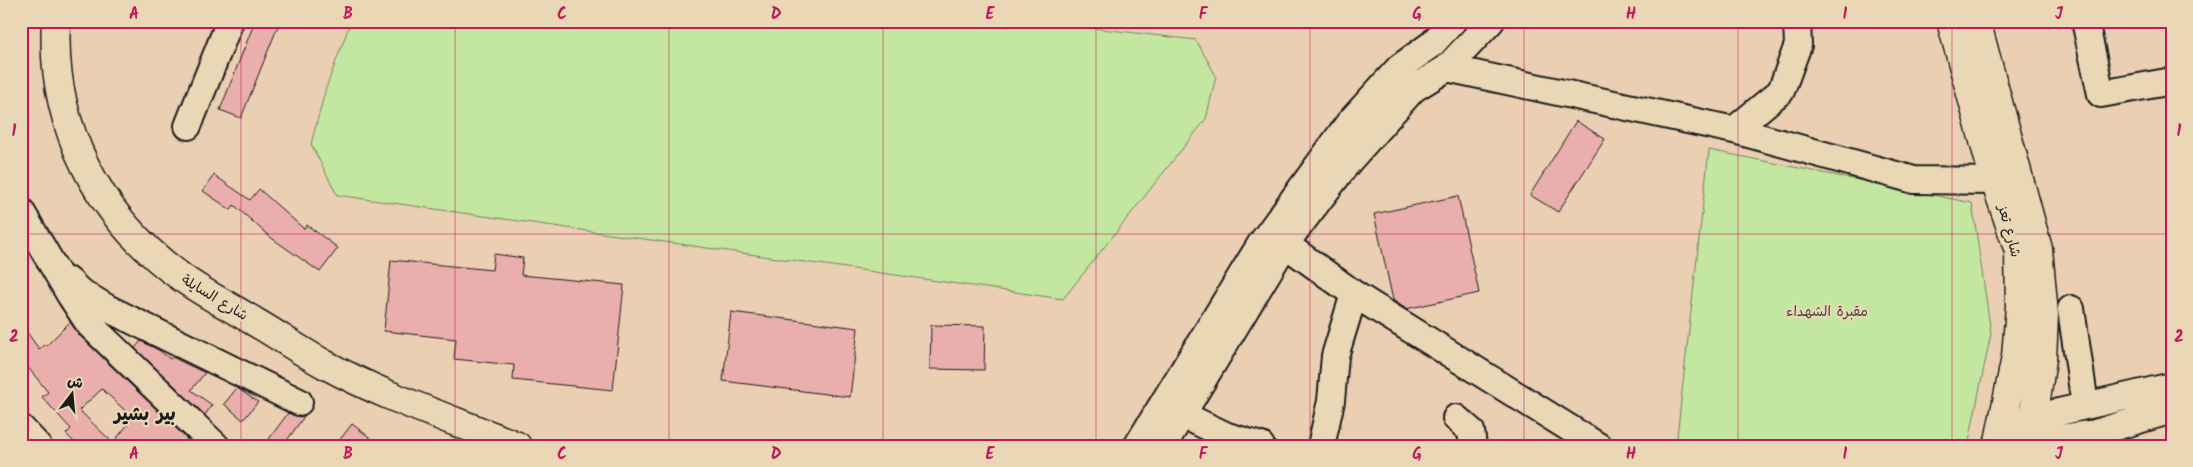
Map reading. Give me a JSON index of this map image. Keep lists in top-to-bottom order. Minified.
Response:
{"streets":{"main road":["شارع تعز","شارع السايلة"]},"districts":["بير بشير"],"parks":["مقبرة الشهداء"],"north":"top","grid":{"columns":["A","B","C","D","E","F","G","H","I","J"],"rows":["1","2"]}}
